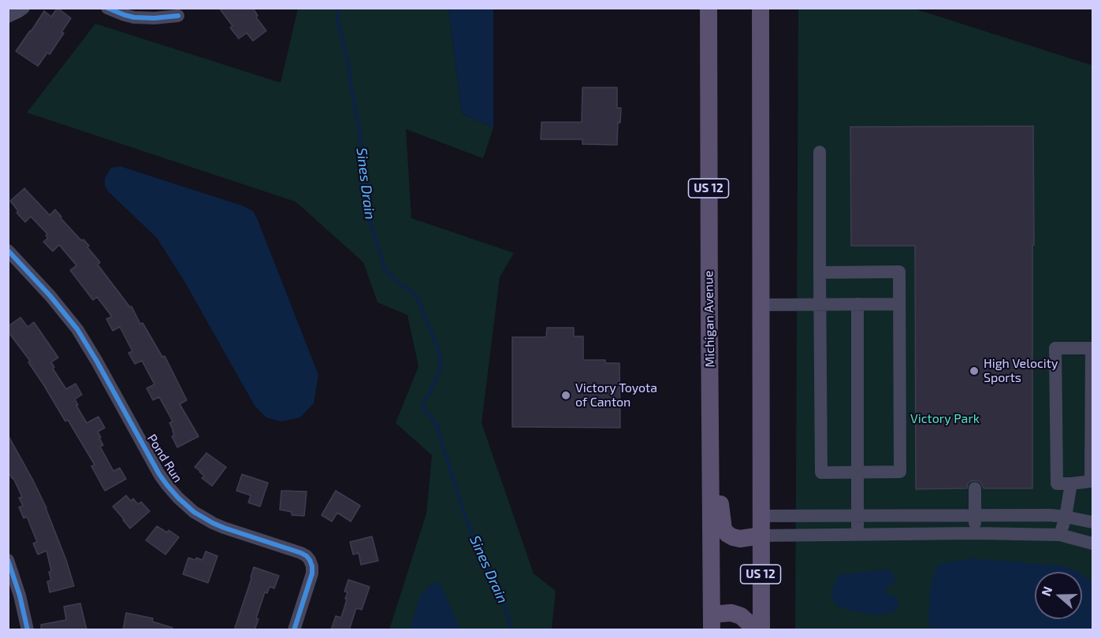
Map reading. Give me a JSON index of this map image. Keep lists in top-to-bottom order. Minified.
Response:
{"streets":{"main road":["US 12","Michigan Avenue"],"street":["Pond Run"]},"water":["Sines Drain"],"parks":["Victory Park"],"places":["High Velocity Sports","Victory Toyota of Canton"],"north":"left"}
